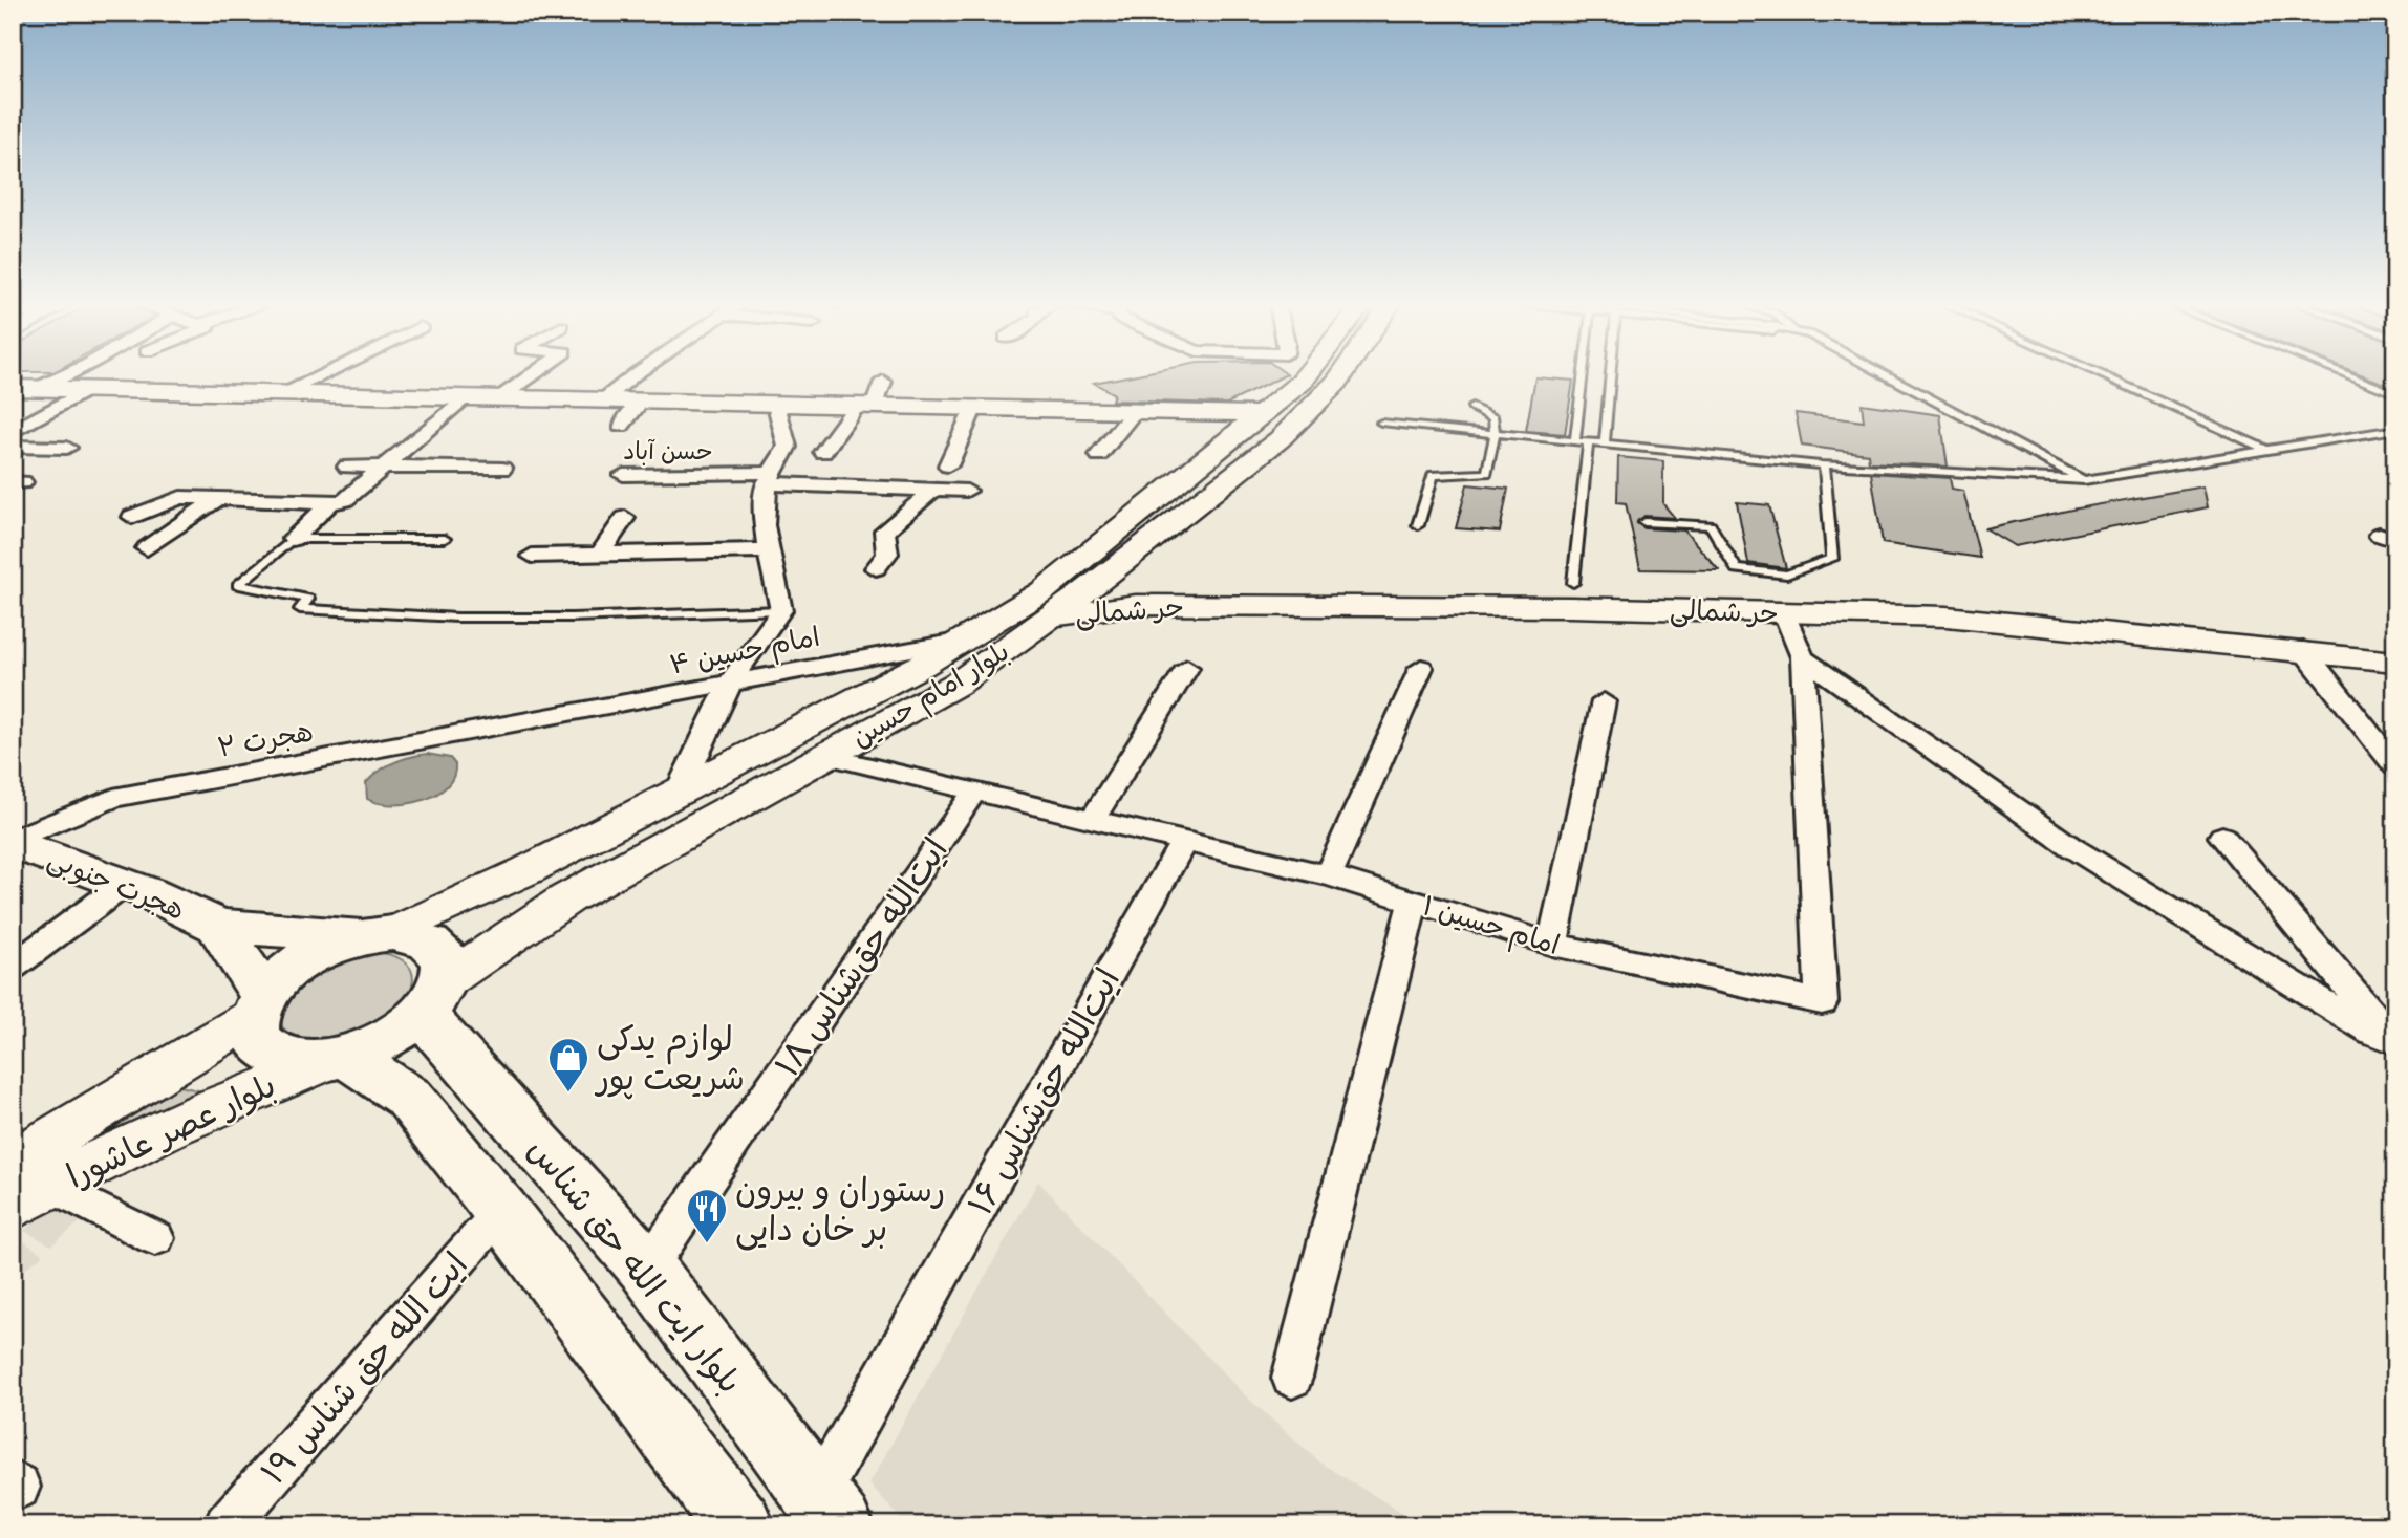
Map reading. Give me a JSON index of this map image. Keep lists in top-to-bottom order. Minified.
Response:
{"streets":{"main road":["حر شمالی","بلوار امام حسین","هجرت جنوبی","بلوار عصر عاشورا","بلوار ایت الله حق شناس"],"street":["امام حسین ۴","هجرت ۲","امام حسین ۱","ایت‌الله حق‌شناس ۱۸","ایت‌الله حق‌شناس ۱۶","ایت الله حق شناس ۱۹"]},"crossings":[["حر شمالی","بلوار امام حسین"],["امام حسین ۴","بلوار امام حسین"],["امام حسین ۴","هجرت ۲"],["بلوار امام حسین","هجرت جنوبی"],["بلوار امام حسین","امام حسین ۱"],["بلوار امام حسین","بلوار ایت الله حق شناس"],["هجرت ۲","هجرت جنوبی"],["هجرت جنوبی","بلوار عصر عاشورا"],["هجرت جنوبی","بلوار ایت الله حق شناس"],["امام حسین ۱","ایت‌الله حق‌شناس ۱۸"],["امام حسین ۱","ایت‌الله حق‌شناس ۱۶"],["ایت‌الله حق‌شناس ۱۸","بلوار ایت الله حق شناس"],["ایت‌الله حق‌شناس ۱۶","بلوار ایت الله حق شناس"]],"districts":["حسن آباد"],"places":{"shop":["لوازم یدکی شریعت پور"],"restaurant":["رستوران و بیرون بر خان دایی"]}}
